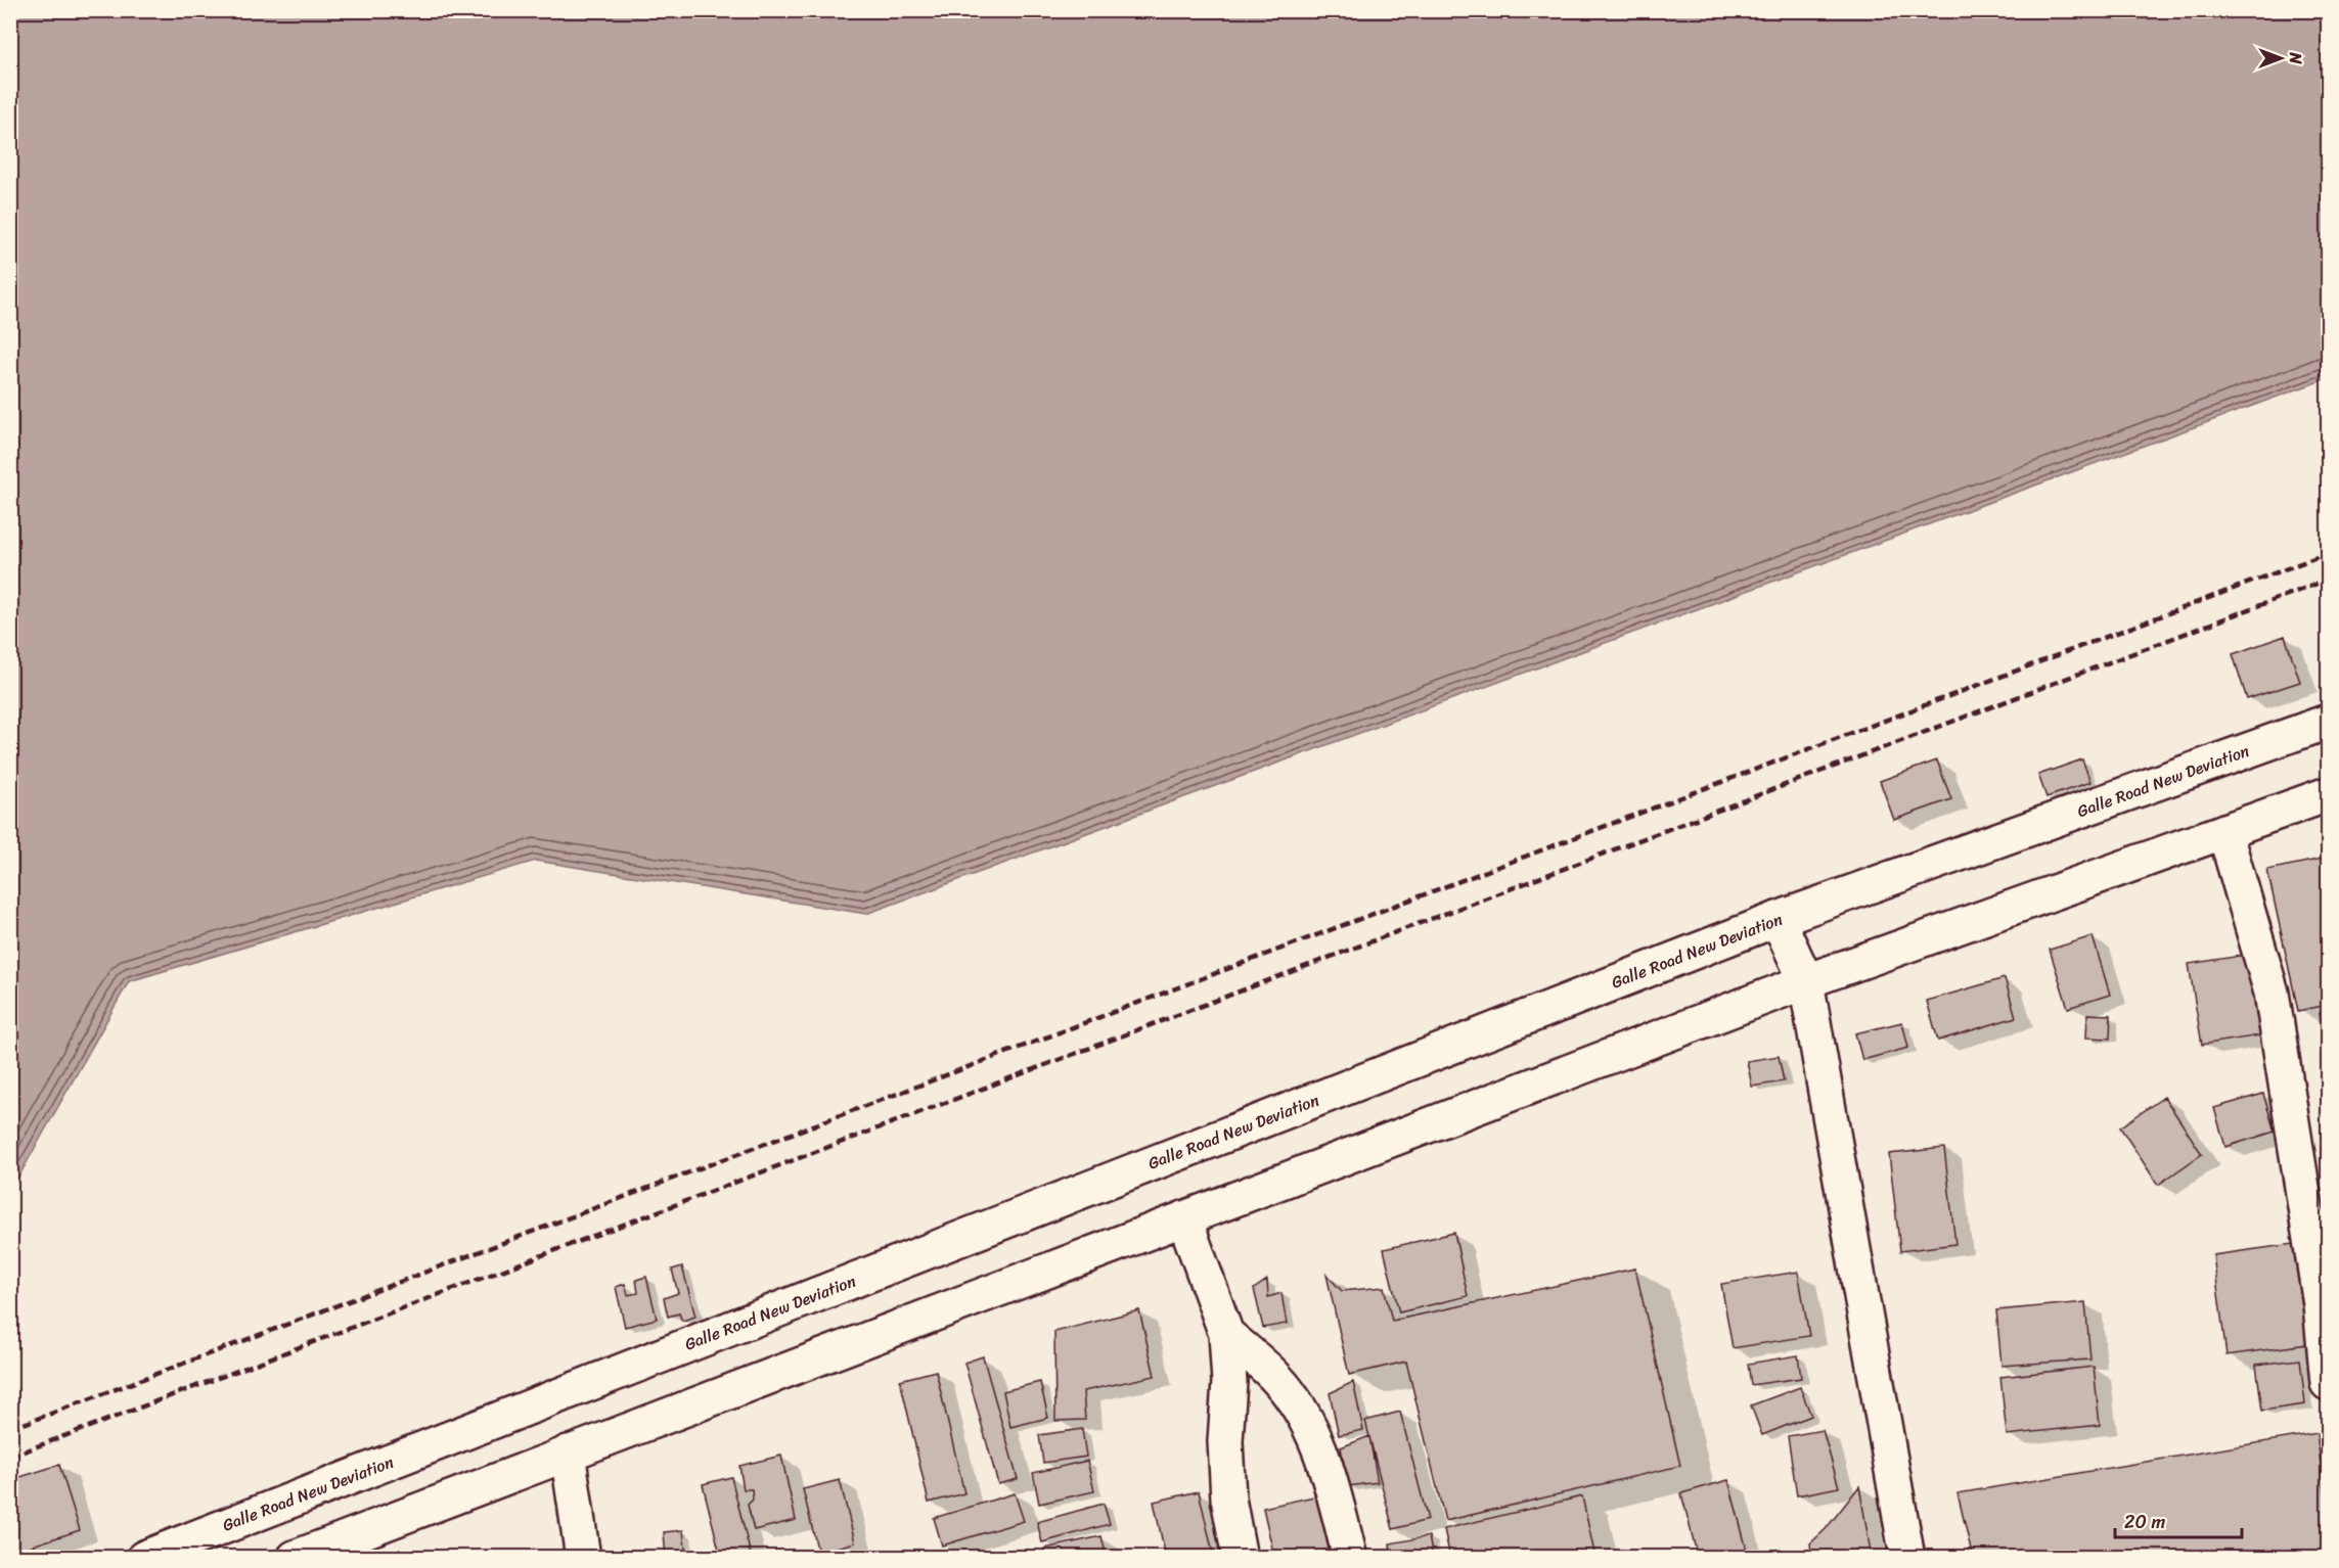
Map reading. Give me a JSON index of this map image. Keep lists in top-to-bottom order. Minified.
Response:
{"streets":{"main road":["Galle Road New Deviation"]},"scale_bar":"20 m","north":"right"}
